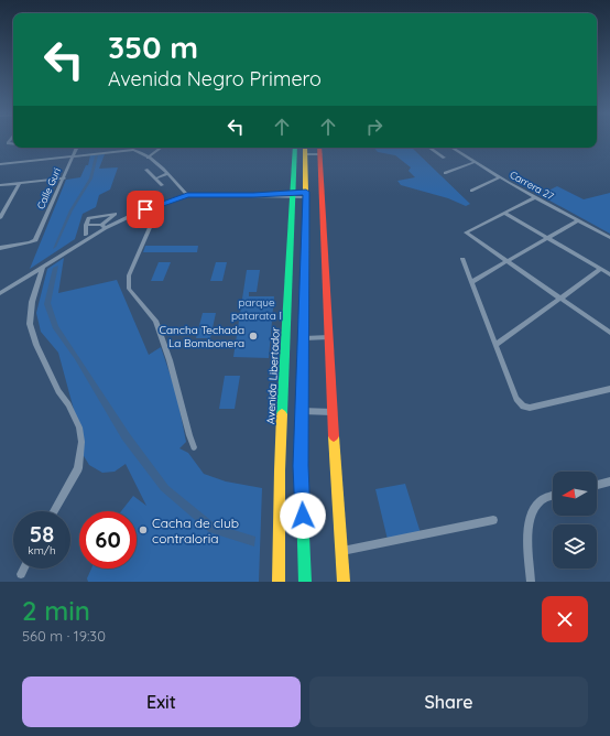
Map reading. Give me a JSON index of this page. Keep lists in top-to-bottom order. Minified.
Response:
{"streets":{"main road":["Avenida Libertador"],"street":["Carrera 27","Calle Guri"]},"parks":["parque patarata I"],"places":["Cancha Techada La Bombonera","Cacha de club contraloria"],"north":"left","page":{"turn":["350 m","Avenida Negro Primero"],"speed":"58 km/h","limit":"60","heading":["2 min","560 m · 19:30"],"buttons":["Exit","Share"]}}
